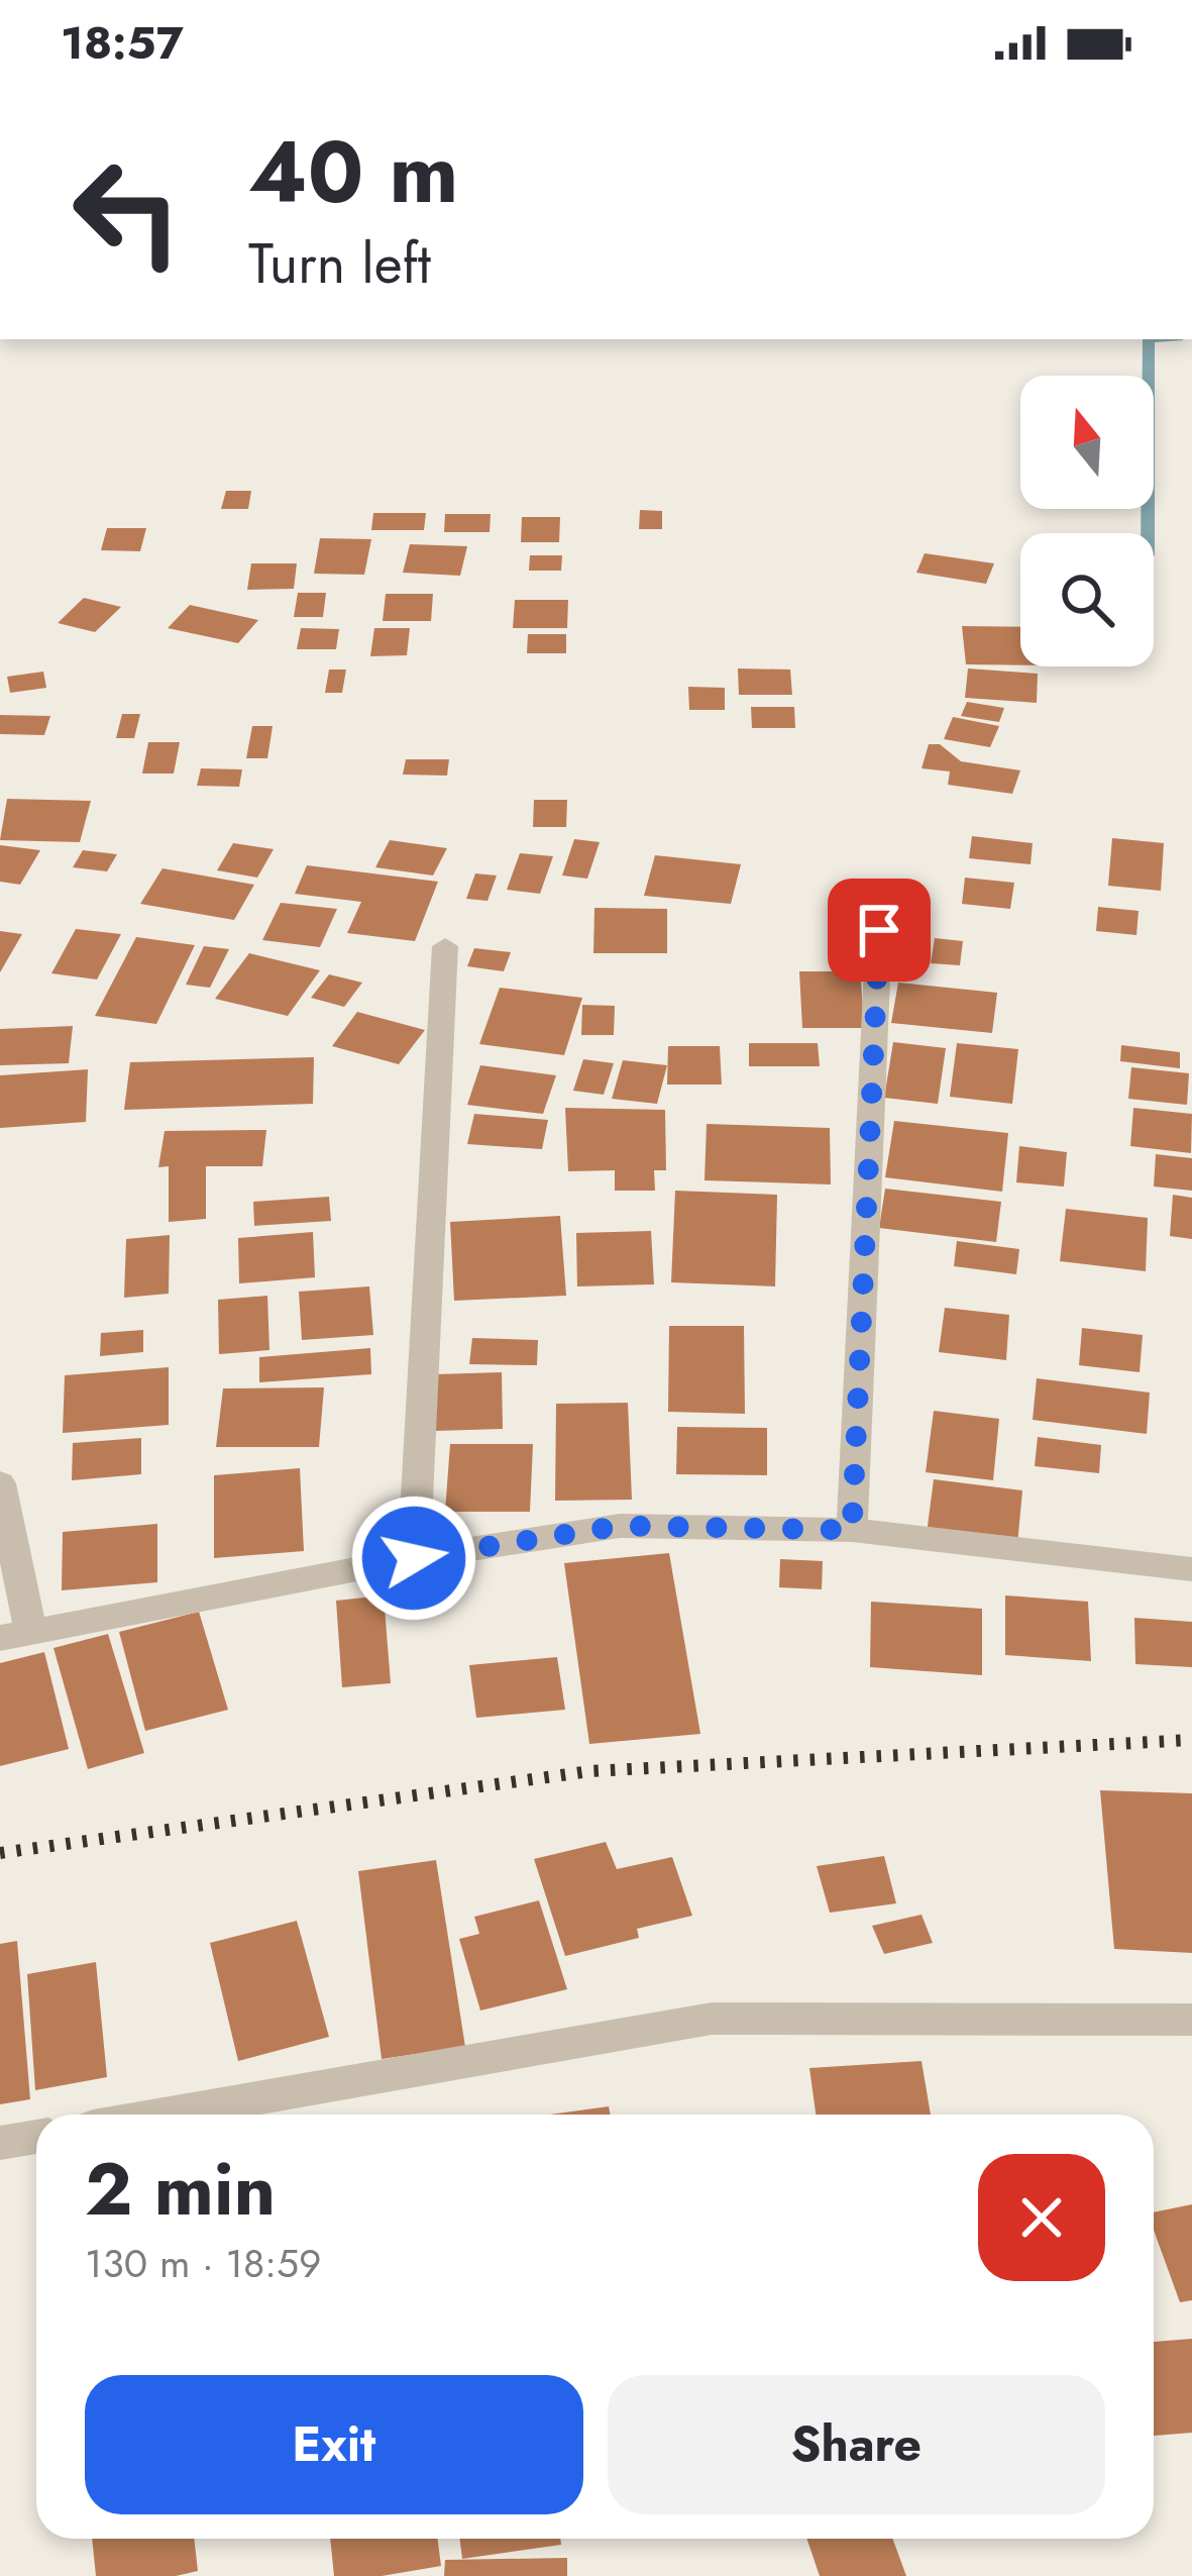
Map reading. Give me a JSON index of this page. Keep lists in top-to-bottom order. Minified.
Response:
{"north":"top","page":{"status":"18:57","turn":["40 m","Turn left"],"heading":["2 min","130 m · 18:59"],"buttons":["Exit","Share"]}}
